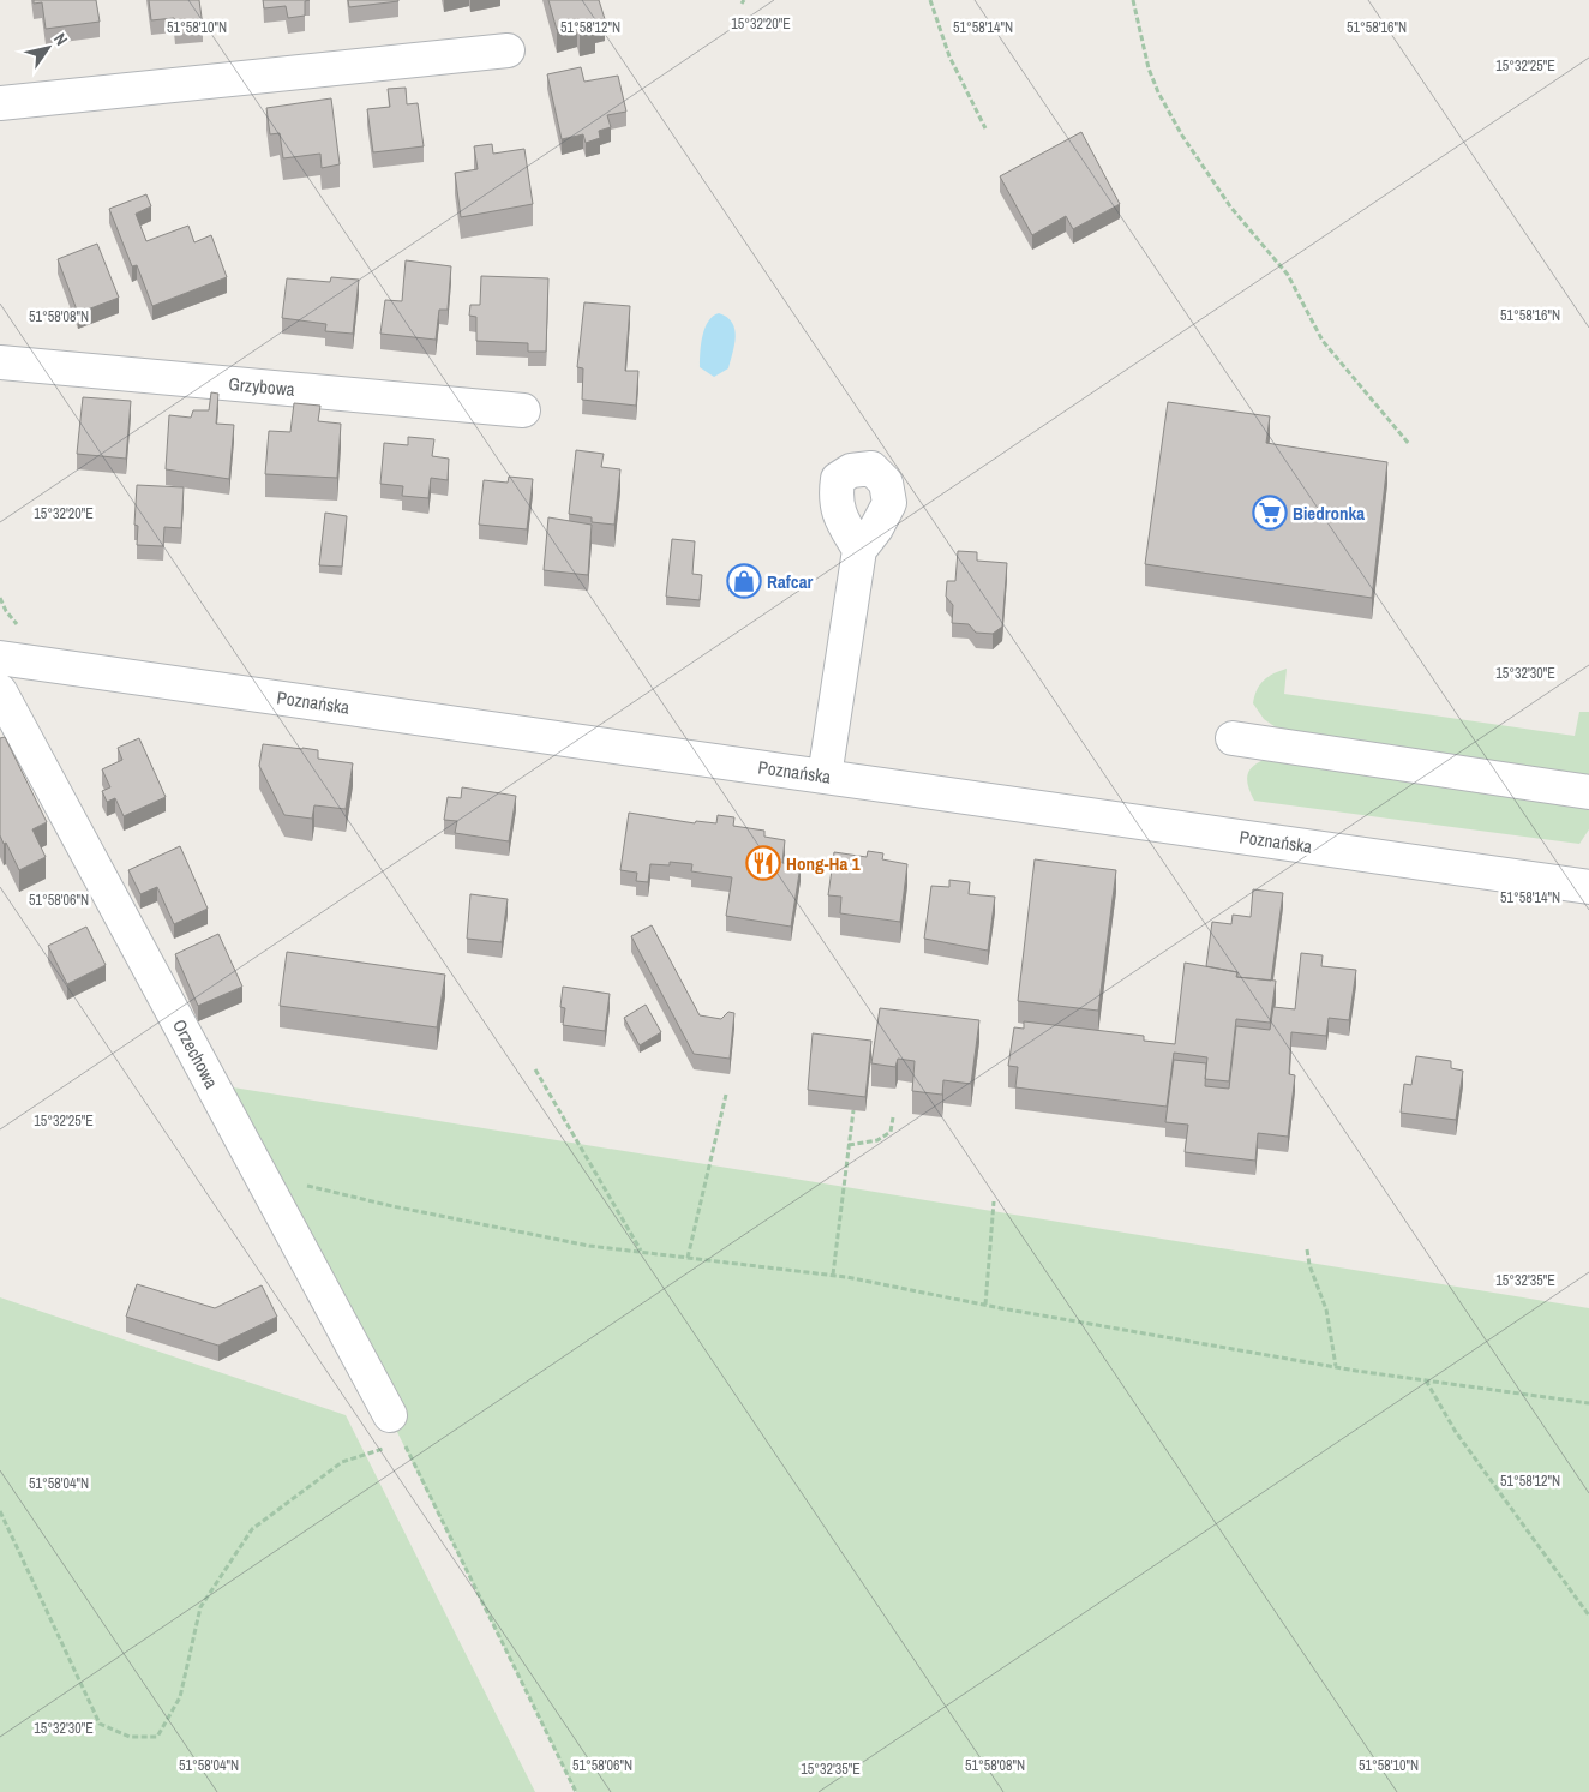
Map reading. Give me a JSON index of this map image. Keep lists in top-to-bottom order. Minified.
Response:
{"streets":{"street":["Grzybowa","Poznańska","Orzechowa"]},"places":{"supermarket":["Biedronka"],"shop":["Rafcar"],"restaurant":["Hong-Ha 1"]},"north":"top right","coordinates":["15°32'20\"E","51°58'14\"N","51°58'10\"N","51°58'12\"N","51°58'16\"N","15°32'25\"E","51°58'08\"N","15°32'30\"E","51°58'06\"N","15°32'35\"E","51°58'04\"N"]}
